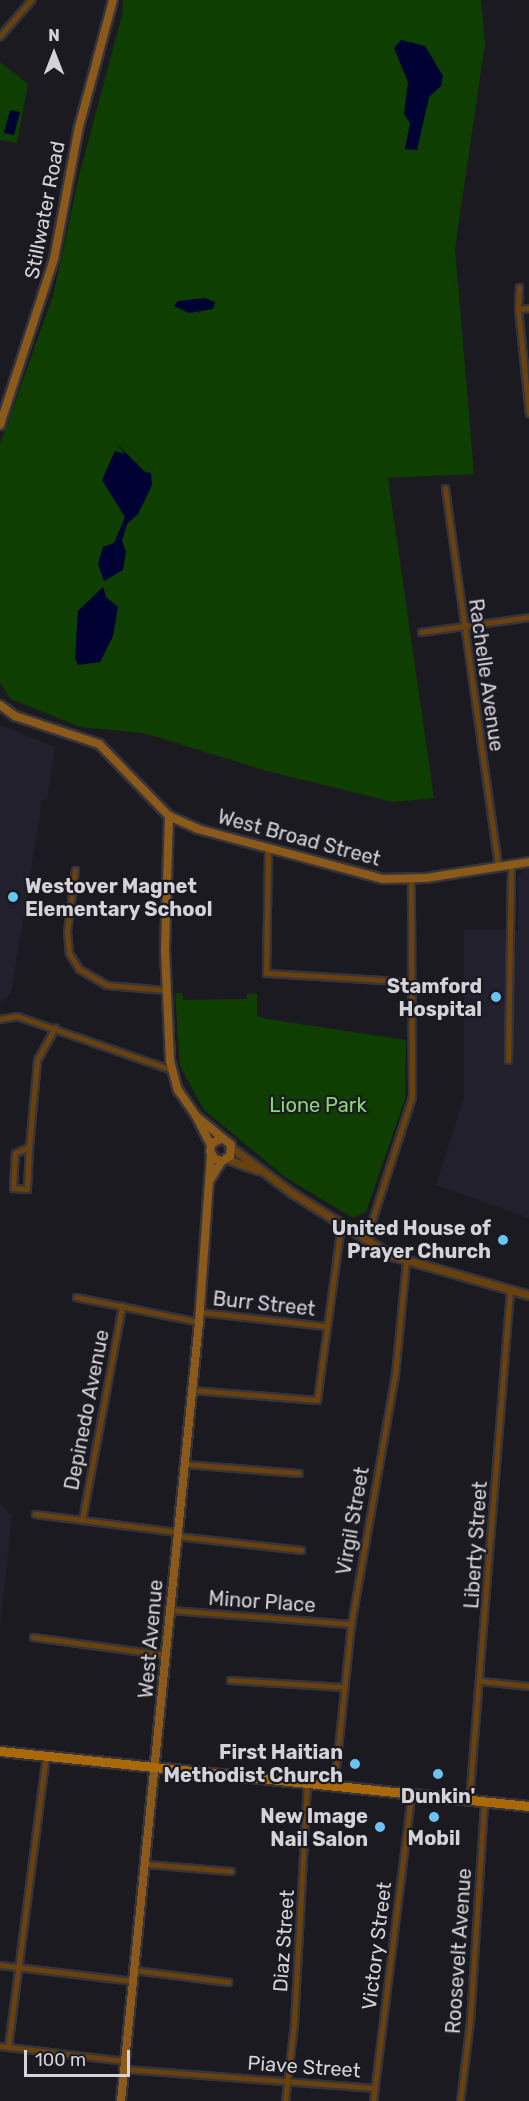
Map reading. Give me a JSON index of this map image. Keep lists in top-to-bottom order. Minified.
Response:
{"streets":{"main road":["Stillwater Road","West Broad Street","West Avenue"],"street":["Rachelle Avenue","Burr Street","Depinedo Avenue","Virgil Street","Liberty Street","Minor Place","Diaz Street","Victory Street","Roosevelt Avenue","Piave Street"]},"crossings":[["Rachelle Avenue","West Broad Street"],["Burr Street","West Avenue"],["Virgil Street","Minor Place"],["Minor Place","West Avenue"],["West Avenue","Piave Street"],["Diaz Street","Piave Street"],["Victory Street","Piave Street"]],"parks":["Lione Park"],"places":["Westover Magnet Elementary School","Stamford Hospital","United House of Prayer Church","First Haitian Methodist Church","Dunkin'","Mobil","New Image Nail Salon"],"scale_bar":"100 m","north":"top"}
